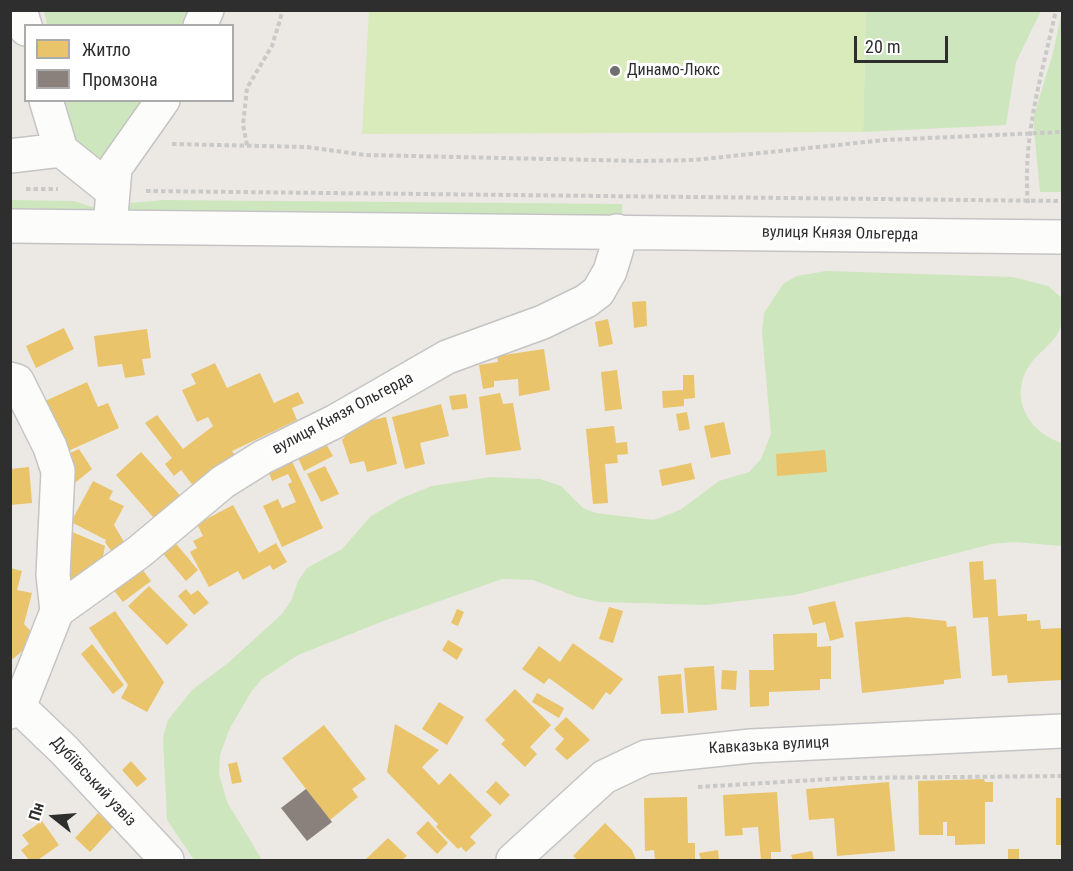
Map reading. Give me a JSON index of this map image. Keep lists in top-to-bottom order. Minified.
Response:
{"streets":{"street":["вулиця Князя Ольгерда","Кавказька вулиця","Дубіївський узвіз"]},"places":["Динамо-Люкс"],"legend":["Житло","Промзона"],"scale_bar":"20 m","north":"left"}
